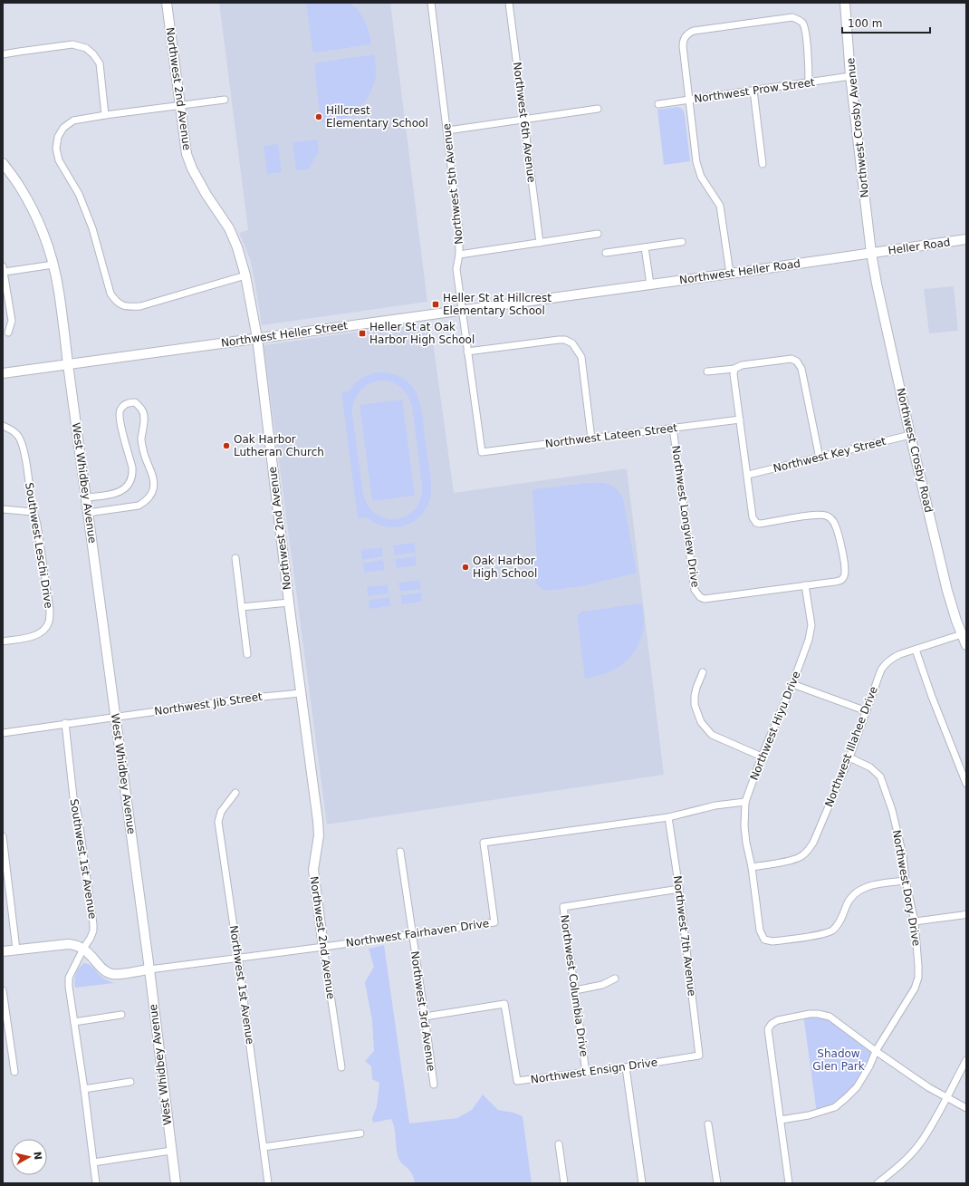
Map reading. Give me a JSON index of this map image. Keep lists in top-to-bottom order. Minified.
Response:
{"streets":{"street":["Northwest 2nd Avenue","Northwest Prow Street","Northwest 6th Avenue","Northwest Crosby Avenue","Northwest 5th Avenue","Heller Road","Northwest Heller Road","Northwest Heller Street","Northwest Lateen Street","Northwest Crosby Road","Northwest Key Street","West Whidbey Avenue","Northwest Longview Drive","Southwest Leschi Drive","Northwest Jib Street","Northwest Hiyu Drive","Northwest Illahee Drive","Southwest 1st Avenue","Northwest Dory Drive","Northwest Fairhaven Drive","Northwest 7th Avenue","Northwest 1st Avenue","Northwest Columbia Drive","Northwest 3rd Avenue","Northwest Ensign Drive"]},"crossings":[["Northwest 2nd Avenue","Northwest Heller Street"],["Northwest 2nd Avenue","Northwest Jib Street"],["Northwest 2nd Avenue","Northwest Fairhaven Drive"],["Northwest Prow Street","Northwest Crosby Avenue"],["Northwest Crosby Avenue","Heller Road"],["Northwest Crosby Avenue","Northwest Heller Road"],["Northwest Crosby Avenue","Northwest Crosby Road"],["Northwest 5th Avenue","Northwest Heller Street"],["Northwest 5th Avenue","Northwest Lateen Street"],["Heller Road","Northwest Heller Road"],["Heller Road","Northwest Crosby Road"],["Northwest Heller Road","Northwest Heller Street"],["Northwest Heller Road","Northwest Crosby Road"],["Northwest Heller Street","West Whidbey Avenue"],["Northwest Lateen Street","Northwest Longview Drive"],["Northwest Crosby Road","Northwest Key Street"],["Northwest Crosby Road","Northwest Illahee Drive"],["Northwest Key Street","Northwest Longview Drive"],["West Whidbey Avenue","Northwest Jib Street"],["West Whidbey Avenue","Northwest Fairhaven Drive"],["Northwest Longview Drive","Northwest Hiyu Drive"],["Northwest Jib Street","Southwest 1st Avenue"],["Northwest Hiyu Drive","Northwest Illahee Drive"],["Northwest Hiyu Drive","Northwest Dory Drive"],["Northwest Hiyu Drive","Northwest Fairhaven Drive"],["Northwest Illahee Drive","Northwest Dory Drive"],["Northwest Fairhaven Drive","Northwest 7th Avenue"],["Northwest Fairhaven Drive","Northwest 1st Avenue"],["Northwest Fairhaven Drive","Northwest 3rd Avenue"],["Northwest 7th Avenue","Northwest Columbia Drive"],["Northwest 7th Avenue","Northwest Ensign Drive"],["Northwest Columbia Drive","Northwest Ensign Drive"],["Northwest 3rd Avenue","Northwest Ensign Drive"]],"parks":["Shadow Glen Park"],"places":{"other":["Hillcrest Elementary School","Oak Harbor Lutheran Church","Oak Harbor High School"],"transit":["Heller St at Hillcrest Elementary School","Heller St at Oak Harbor High School"]},"scale_bar":"100 m","north":"right"}
